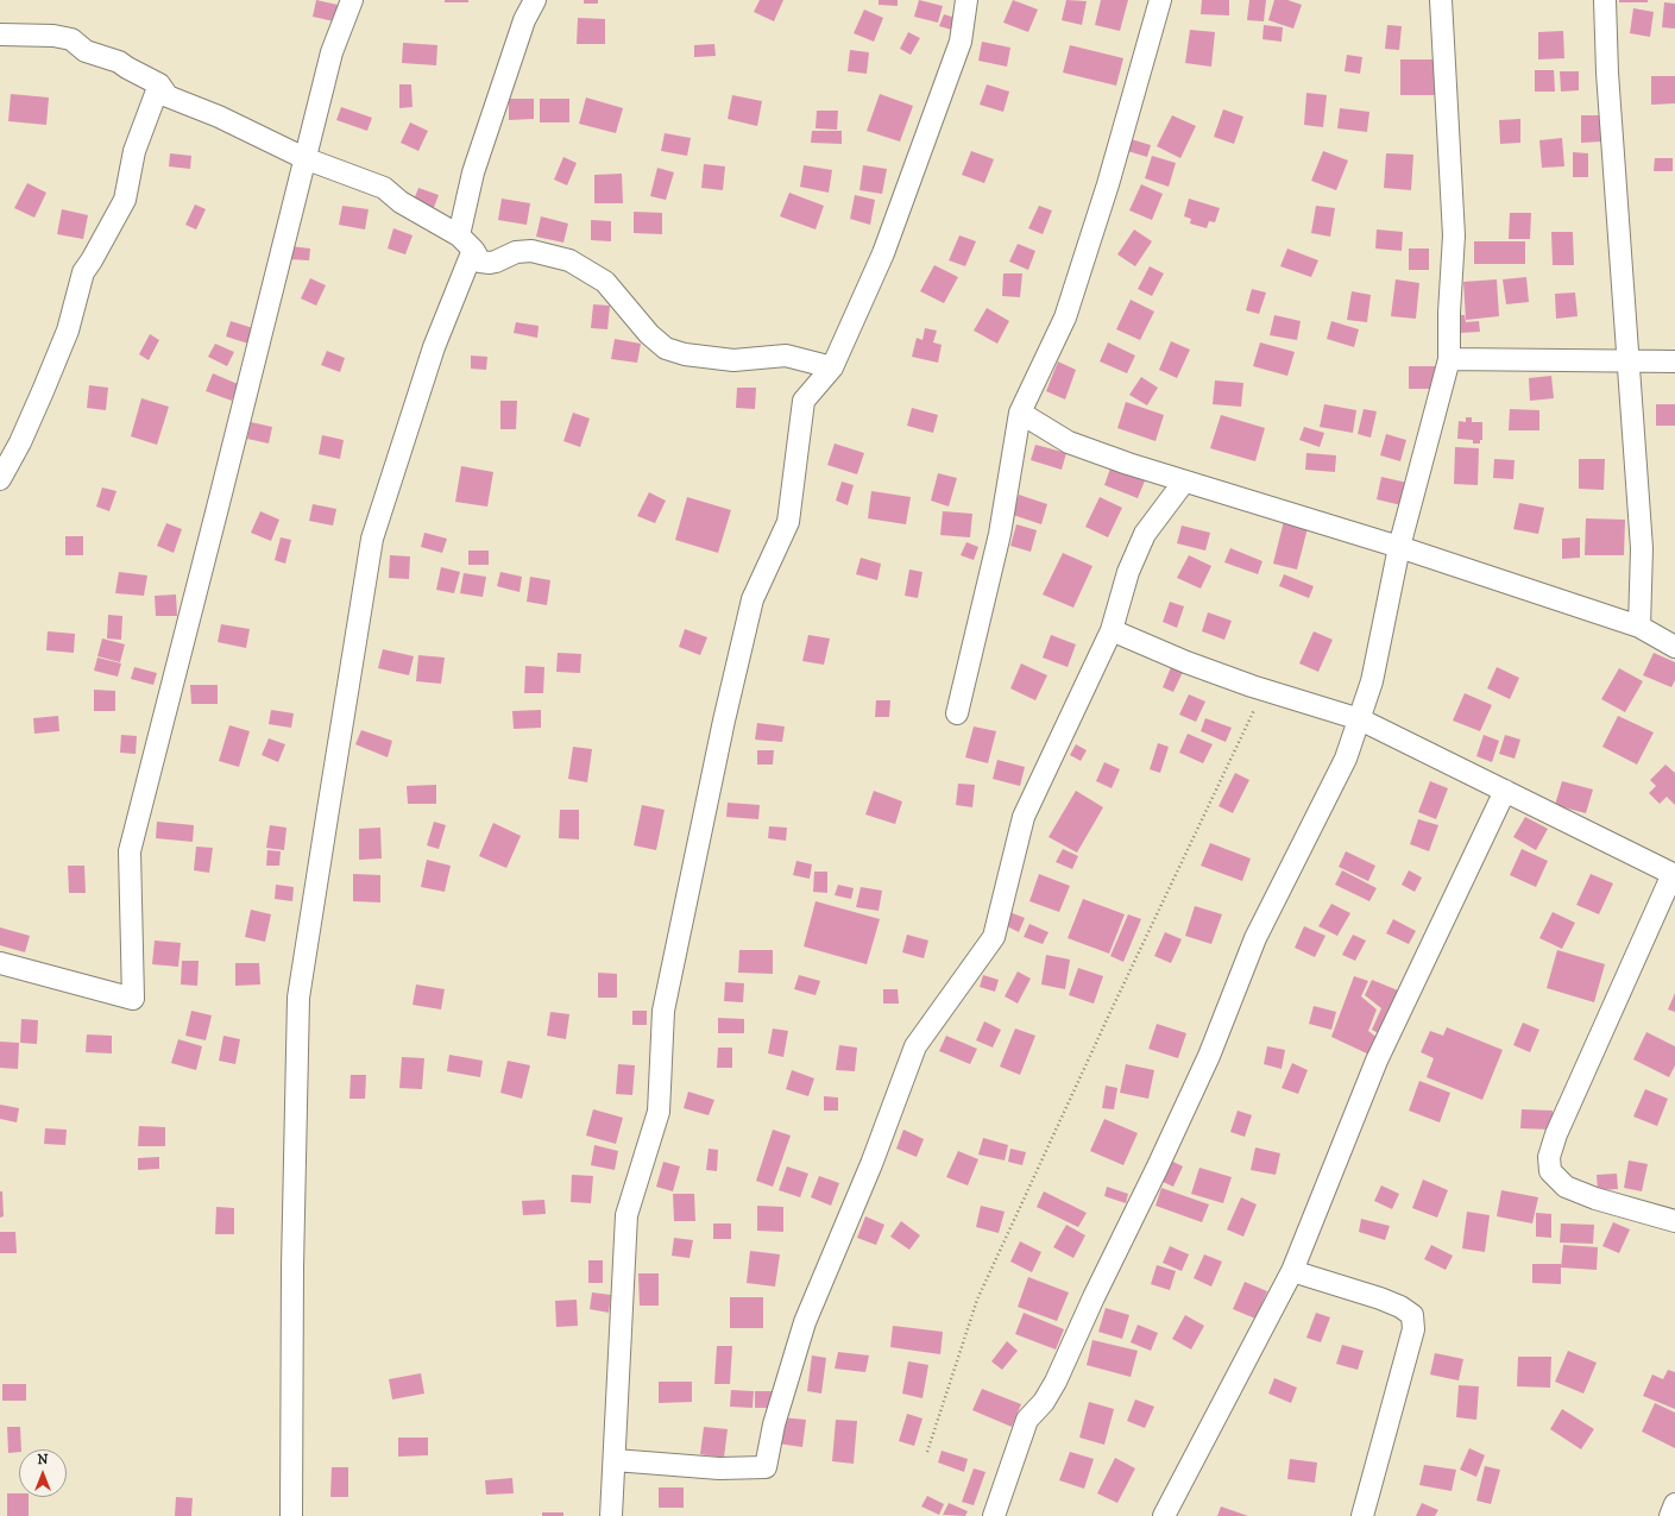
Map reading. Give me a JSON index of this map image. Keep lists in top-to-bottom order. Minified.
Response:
{"north":"top"}
